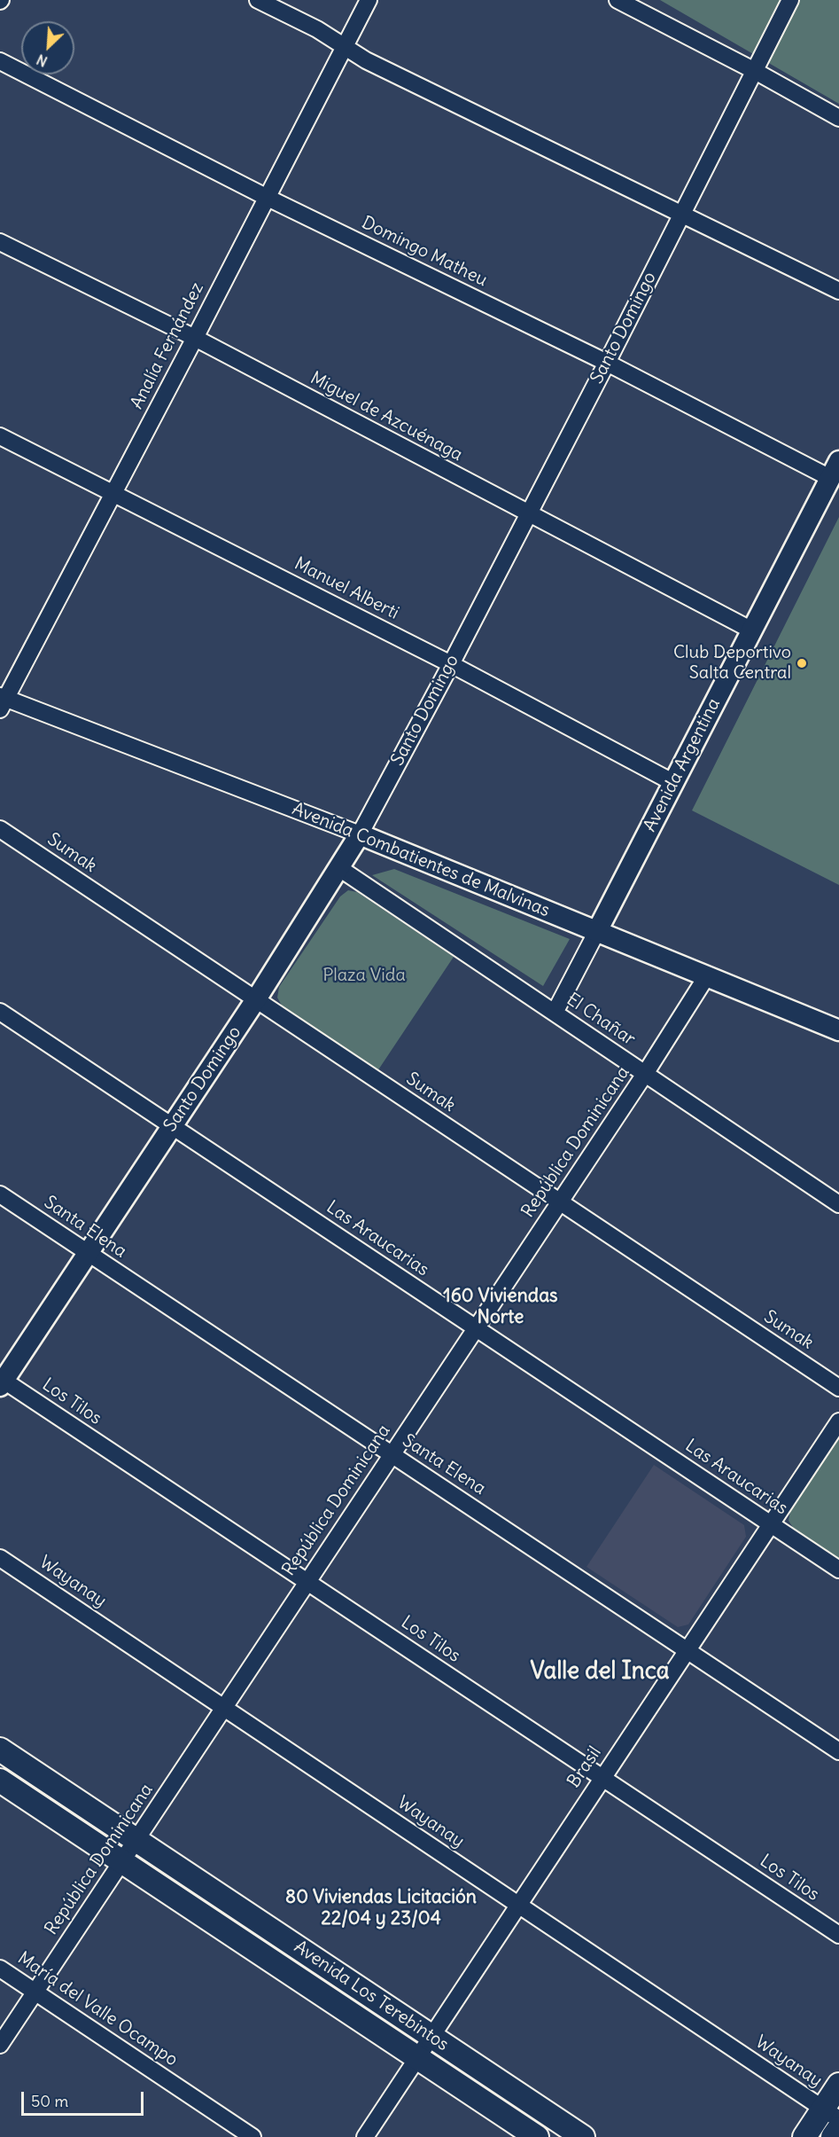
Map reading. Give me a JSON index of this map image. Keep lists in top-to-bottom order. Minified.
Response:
{"streets":{"main road":["Avenida Los Terebintos"],"street":["Domingo Matheu","Santo Domingo","Analía Fernández","Miguel de Azcuénaga","Manuel Alberti","Avenida Argentina","Sumak","Avenida Combatientes de Malvinas","El Chañar","República Dominicana","Santa Elena","Las Araucarias","Los Tilos","Wayanay","Brasil","María del Valle Ocampo"]},"crossings":[["Domingo Matheu","Santo Domingo"],["Domingo Matheu","Analía Fernández"],["Domingo Matheu","Avenida Argentina"],["Santo Domingo","Miguel de Azcuénaga"],["Santo Domingo","Manuel Alberti"],["Santo Domingo","Sumak"],["Santo Domingo","Avenida Combatientes de Malvinas"],["Santo Domingo","El Chañar"],["Santo Domingo","Santa Elena"],["Santo Domingo","Las Araucarias"],["Santo Domingo","Los Tilos"],["Analía Fernández","Miguel de Azcuénaga"],["Analía Fernández","Manuel Alberti"],["Analía Fernández","Avenida Combatientes de Malvinas"],["Miguel de Azcuénaga","Avenida Argentina"],["Manuel Alberti","Avenida Argentina"],["Avenida Argentina","Avenida Combatientes de Malvinas"],["Avenida Argentina","El Chañar"],["Sumak","República Dominicana"],["Avenida Combatientes de Malvinas","República Dominicana"],["El Chañar","República Dominicana"],["República Dominicana","Santa Elena"],["República Dominicana","Las Araucarias"],["República Dominicana","Los Tilos"],["República Dominicana","Wayanay"],["República Dominicana","Avenida Los Terebintos"],["República Dominicana","María del Valle Ocampo"],["Santa Elena","Brasil"],["Las Araucarias","Brasil"],["Los Tilos","Brasil"],["Wayanay","Brasil"],["Brasil","Avenida Los Terebintos"]],"districts":["160 Viviendas Norte","Valle del Inca","80 Viviendas Licitación 22/04 y 23/04"],"parks":["Plaza Vida"],"places":["Club Deportivo Salta Central"],"scale_bar":"50 m","north":"bottom left"}
